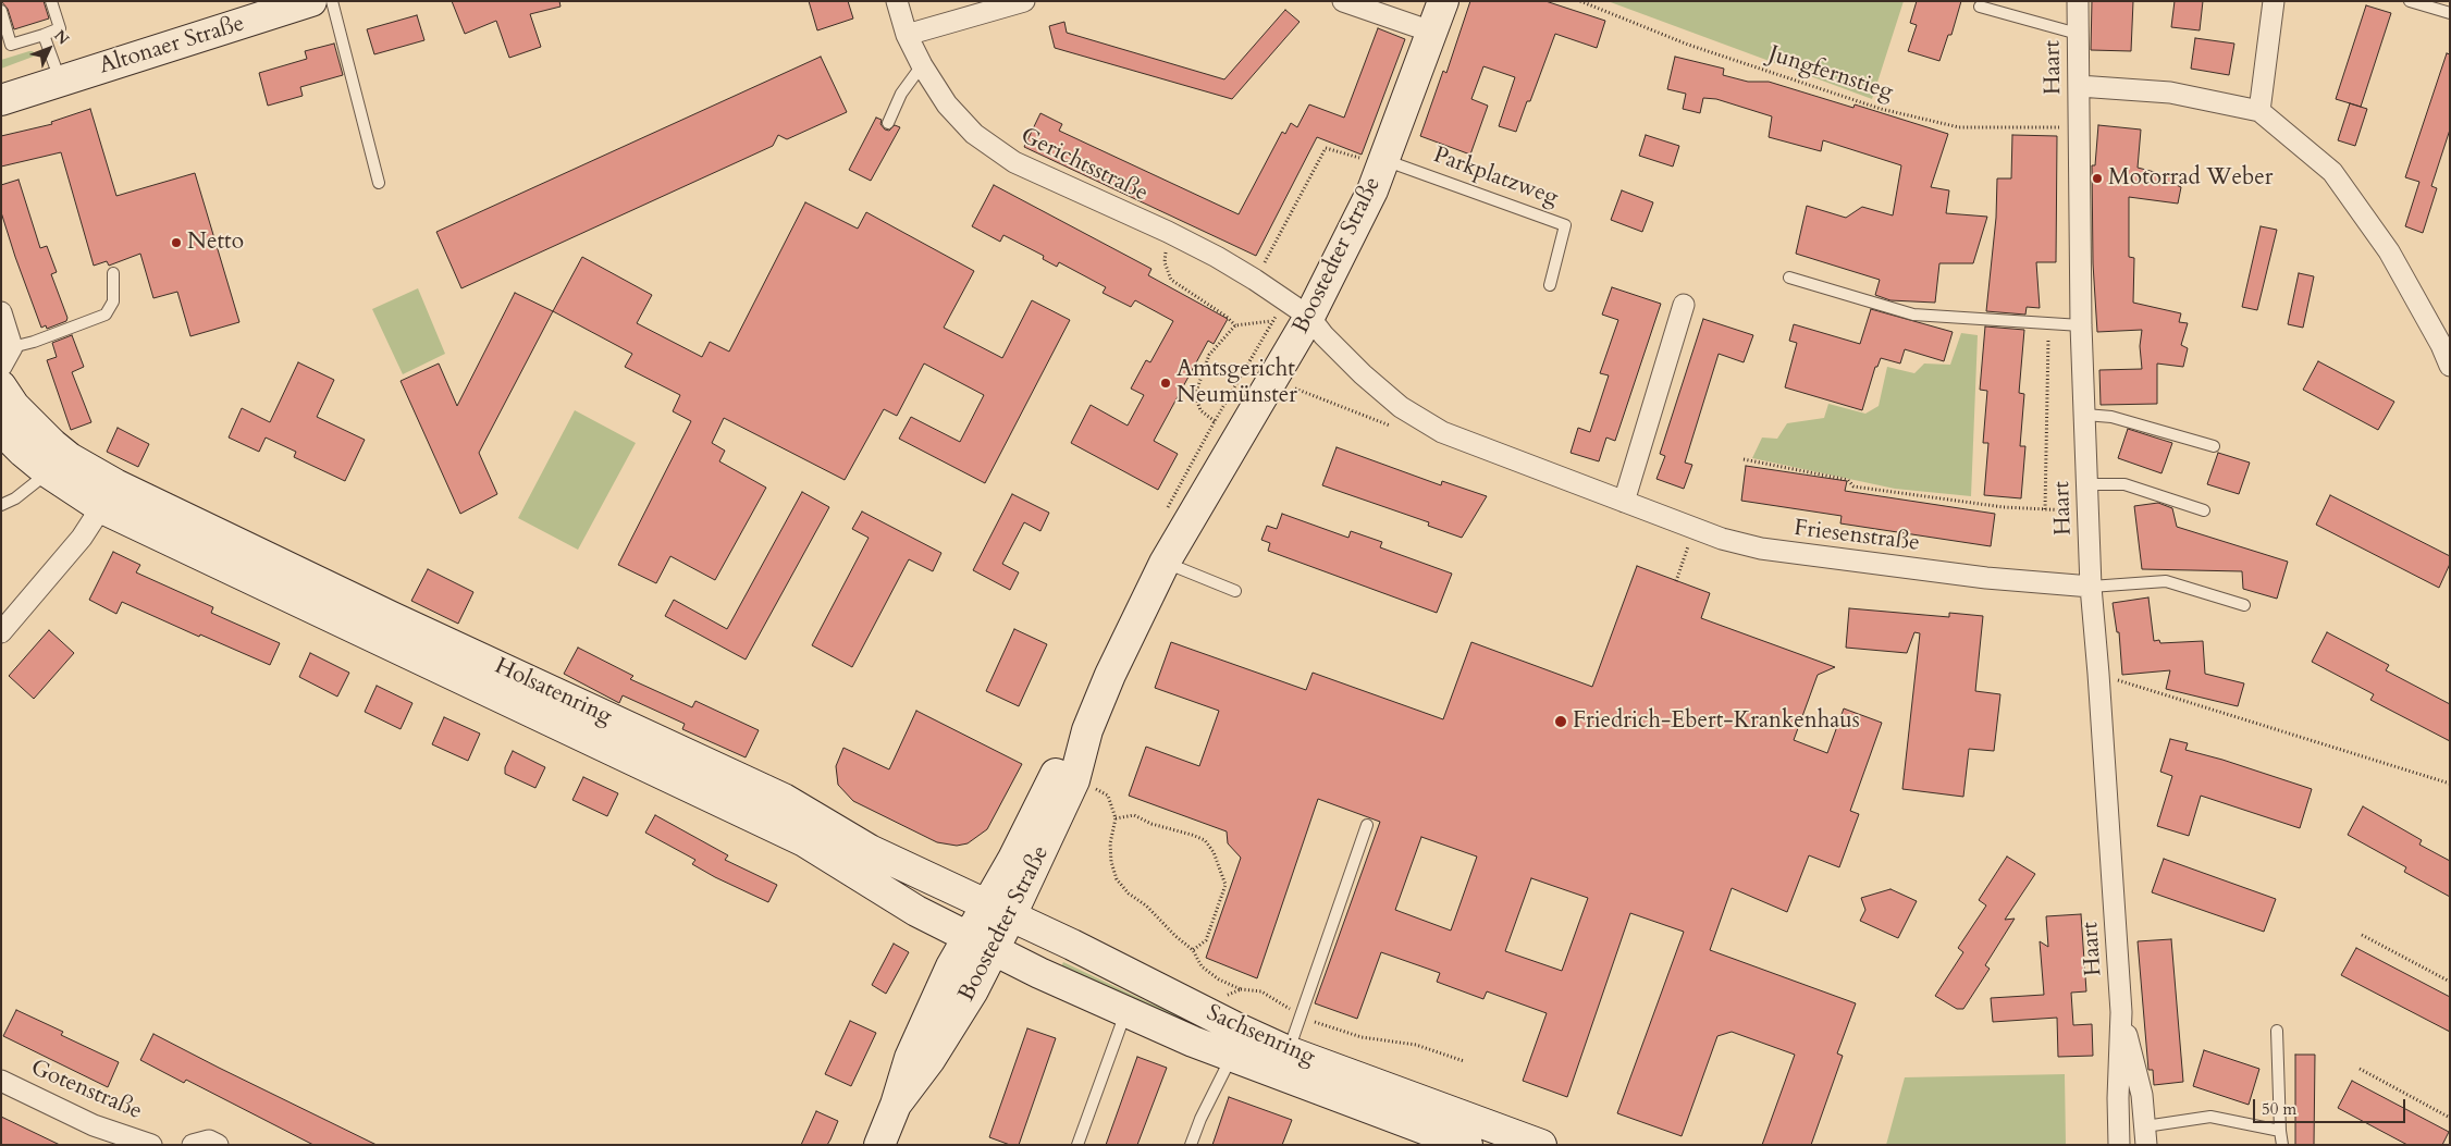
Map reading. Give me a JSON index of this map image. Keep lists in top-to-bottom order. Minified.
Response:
{"streets":{"main road":["Altonaer Straße","Boostedter Straße","Holsatenring","Sachsenring"],"street":["Haart","Gerichtsstraße","Friesenstraße","Gotenstraße"],"lane":["Parkplatzweg"],"path":["Jungfernstieg"]},"crossings":[["Haart","Jungfernstieg"],["Haart","Friesenstraße"],["Gerichtsstraße","Boostedter Straße"],["Gerichtsstraße","Friesenstraße"],["Parkplatzweg","Boostedter Straße"],["Boostedter Straße","Friesenstraße"],["Boostedter Straße","Holsatenring"],["Boostedter Straße","Sachsenring"],["Holsatenring","Sachsenring"]],"places":["Motorrad Weber","Netto","Amtsgericht Neumünster","Friedrich-Ebert-Krankenhaus"],"scale_bar":"50 m","north":"top right"}
